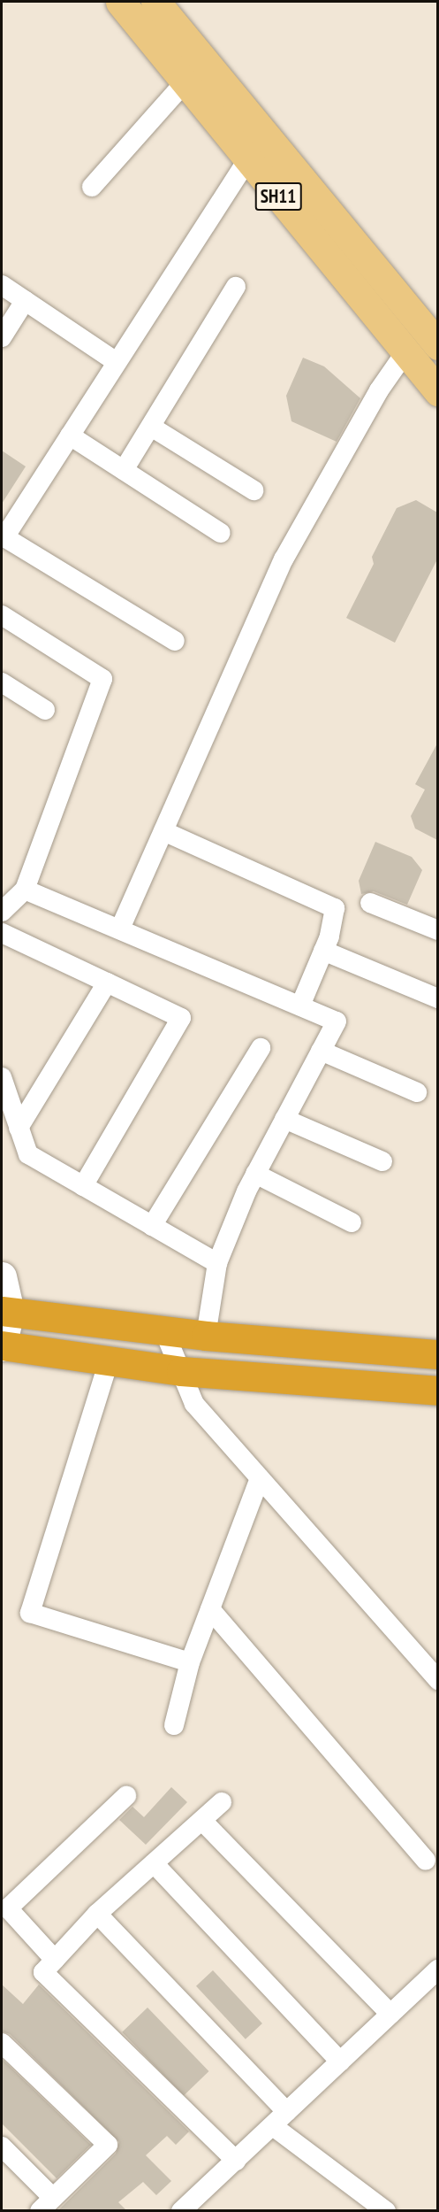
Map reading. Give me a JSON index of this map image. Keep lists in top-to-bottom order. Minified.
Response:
{"streets":{"main road":["SH11"]}}
